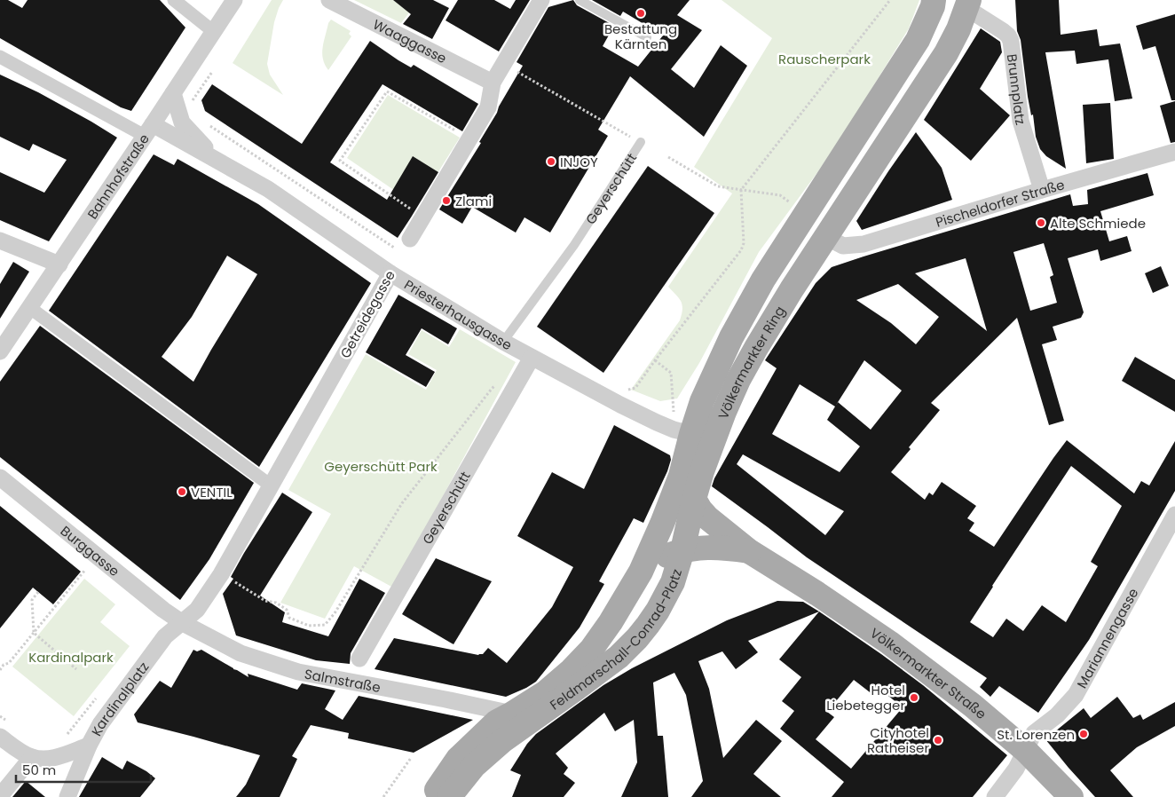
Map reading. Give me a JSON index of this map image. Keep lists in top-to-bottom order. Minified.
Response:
{"streets":{"main road":["Völkermarkter Ring","Feldmarschall-Conrad-Platz","Völkermarkter Straße"],"street":["Waaggasse","Brunnplatz","Bahnhofstraße","Geyerschütt","Pischeldorfer Straße","Getreidegasse","Priesterhausgasse","Burggasse","Mariannengasse","Salmstraße","Kardinalplatz"]},"crossings":[["Brunnplatz","Pischeldorfer Straße"],["Brunnplatz","Völkermarkter Ring"],["Bahnhofstraße","Priesterhausgasse"],["Geyerschütt","Priesterhausgasse"],["Pischeldorfer Straße","Völkermarkter Ring"],["Getreidegasse","Priesterhausgasse"],["Getreidegasse","Burggasse"],["Getreidegasse","Salmstraße"],["Getreidegasse","Kardinalplatz"],["Priesterhausgasse","Völkermarkter Ring"],["Priesterhausgasse","Feldmarschall-Conrad-Platz"],["Völkermarkter Ring","Feldmarschall-Conrad-Platz"],["Burggasse","Salmstraße"],["Burggasse","Kardinalplatz"],["Feldmarschall-Conrad-Platz","Völkermarkter Straße"],["Feldmarschall-Conrad-Platz","Salmstraße"],["Mariannengasse","Völkermarkter Straße"],["Salmstraße","Kardinalplatz"]],"parks":["Rauscherpark","Geyerschütt Park","Kardinalpark"],"places":["Bestattung Kärnten","INJOY","Zlami","Alte Schmiede","VENTIL","Hotel Liebetegger","St. Lorenzen","Cityhotel Ratheiser"],"scale_bar":"50 m"}
